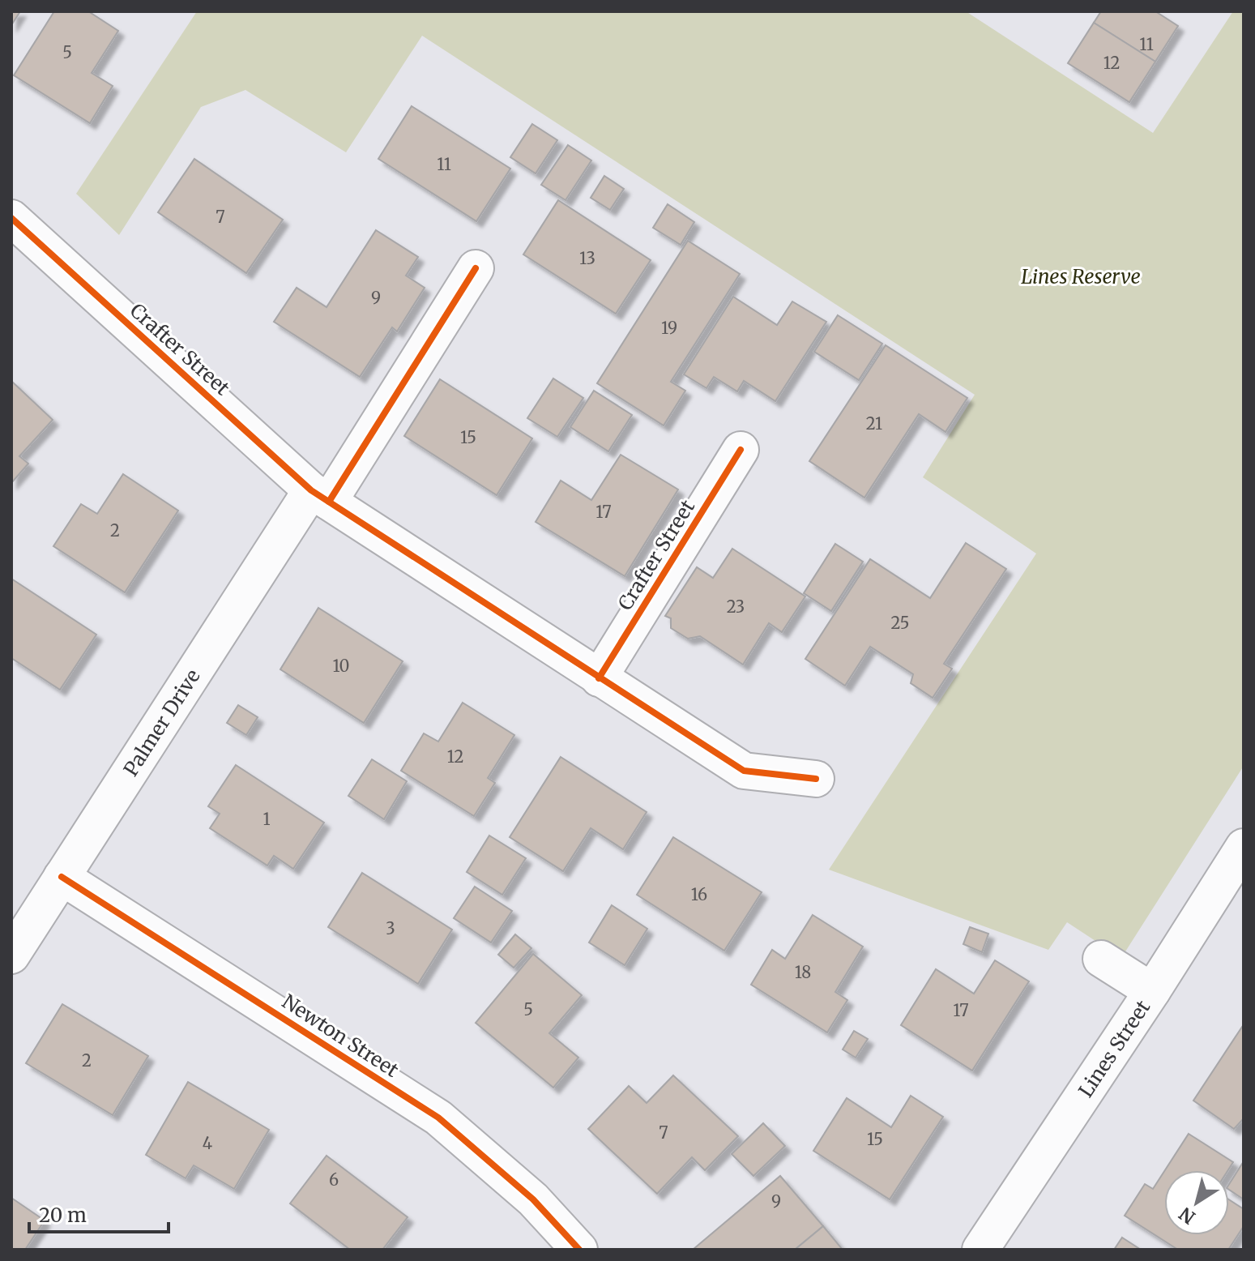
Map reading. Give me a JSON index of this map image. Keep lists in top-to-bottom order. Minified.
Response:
{"streets":{"street":["Crafter Street","Palmer Drive","Newton Street","Lines Street"]},"crossings":[["Crafter Street","Palmer Drive"],["Palmer Drive","Newton Street"]],"parks":["Lines Reserve"],"house_numbers":["11","5","12","11","7","13","9","19","21","15","17","2","23","25","10","12","1","16","3","18","5","17","2","7","15","4","6","9"],"scale_bar":"20 m","north":"bottom left"}
